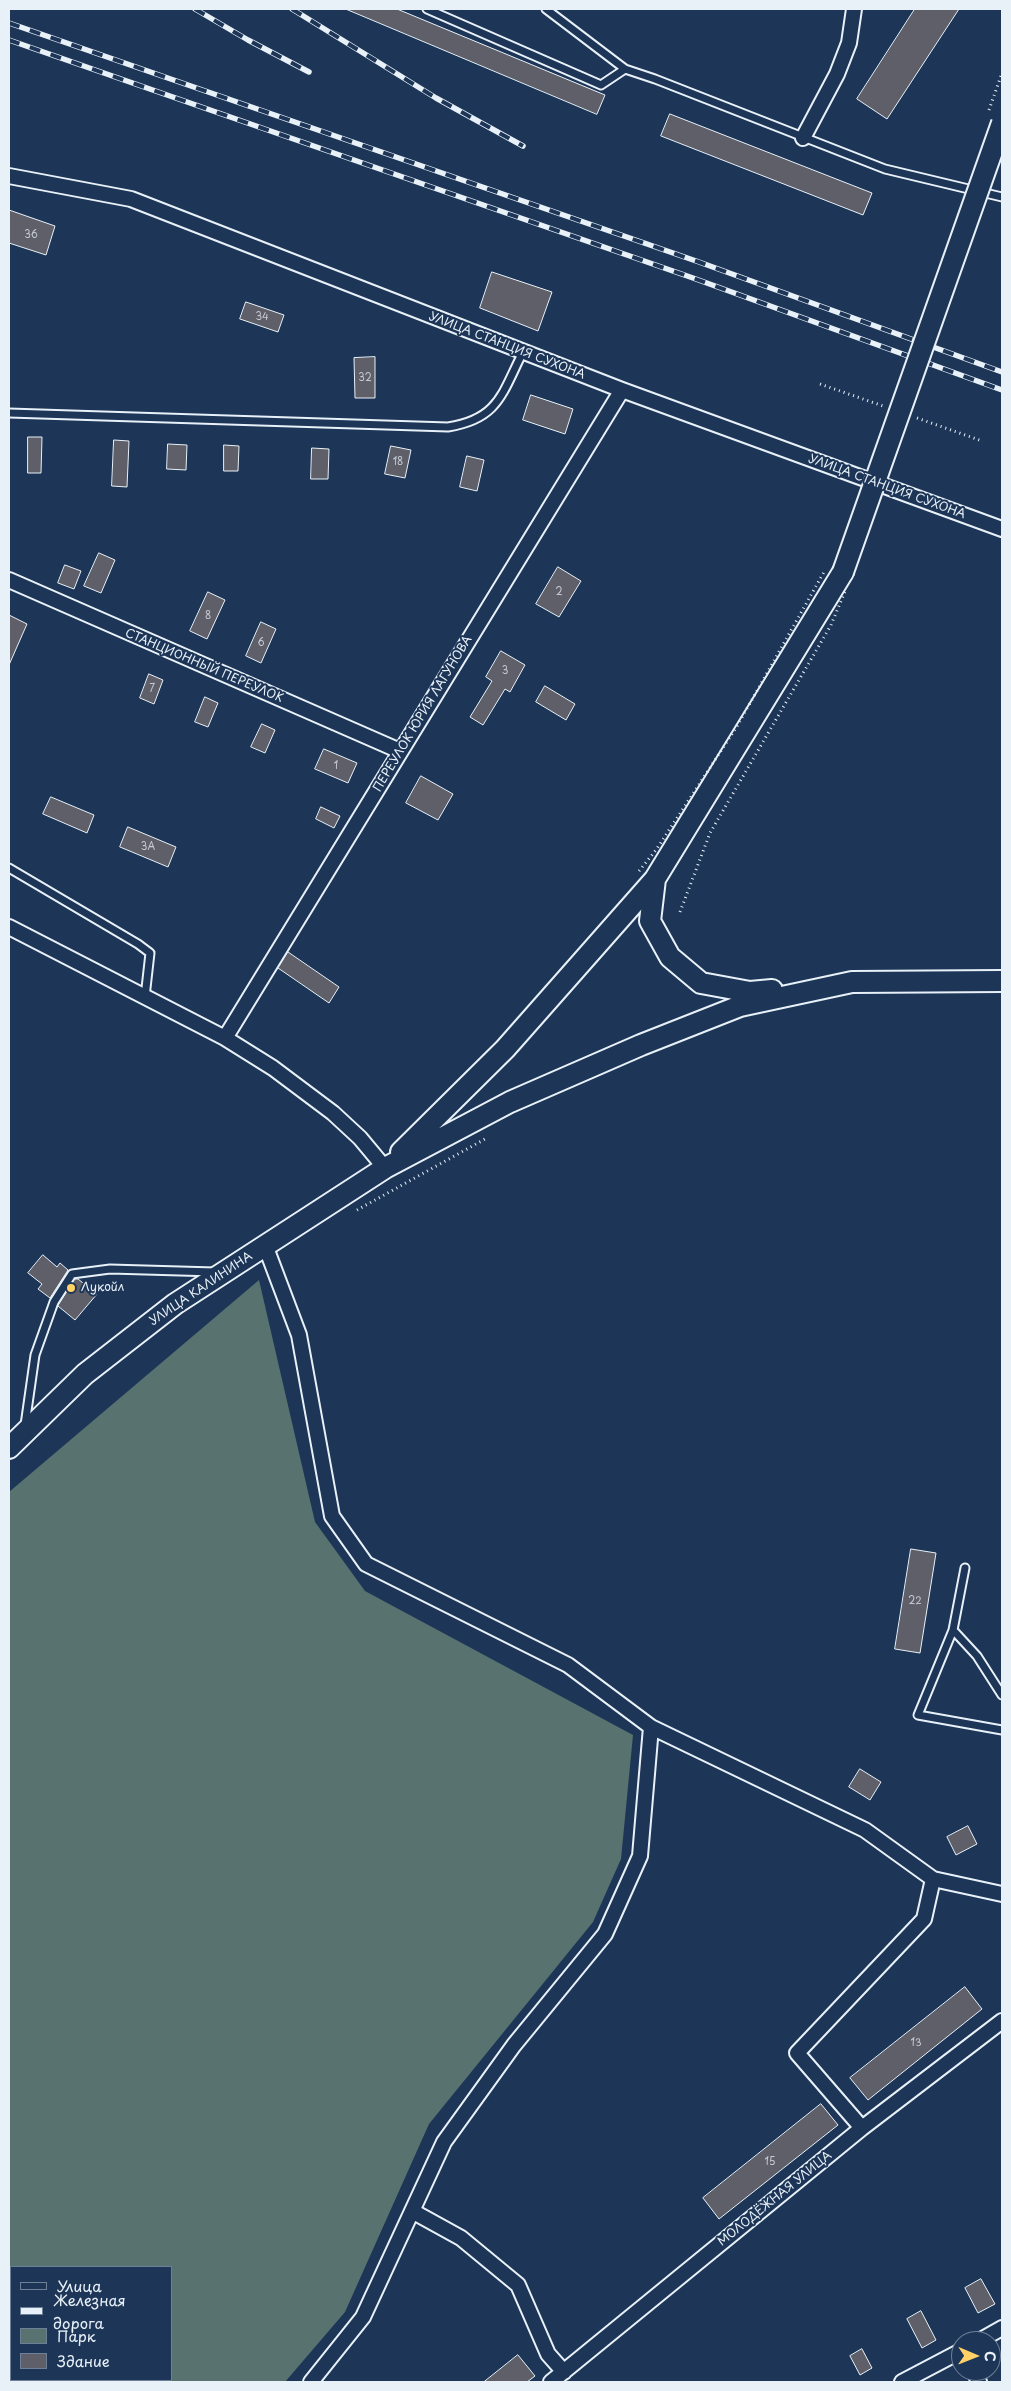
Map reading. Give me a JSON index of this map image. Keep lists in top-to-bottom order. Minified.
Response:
{"streets":{"street":["УЛИЦА СТАНЦИЯ СУХОНА","СТАНЦИОННЫЙ ПЕРЕУЛОК","ПЕРЕУЛОК ЮРИЯ ЛАГУНОВА","УЛИЦА КАЛИНИНА","МОЛОДЁЖНАЯ УЛИЦА"]},"crossings":[["УЛИЦА СТАНЦИЯ СУХОНА","ПЕРЕУЛОК ЮРИЯ ЛАГУНОВА"],["СТАНЦИОННЫЙ ПЕРЕУЛОК","ПЕРЕУЛОК ЮРИЯ ЛАГУНОВА"]],"places":["Лукойл"],"house_numbers":["36","34","32","18","2","8","6","3","7","1","3А","22","13","15"],"legend":["Улица","Железная дорога","Парк","Здание"],"north":"right"}
